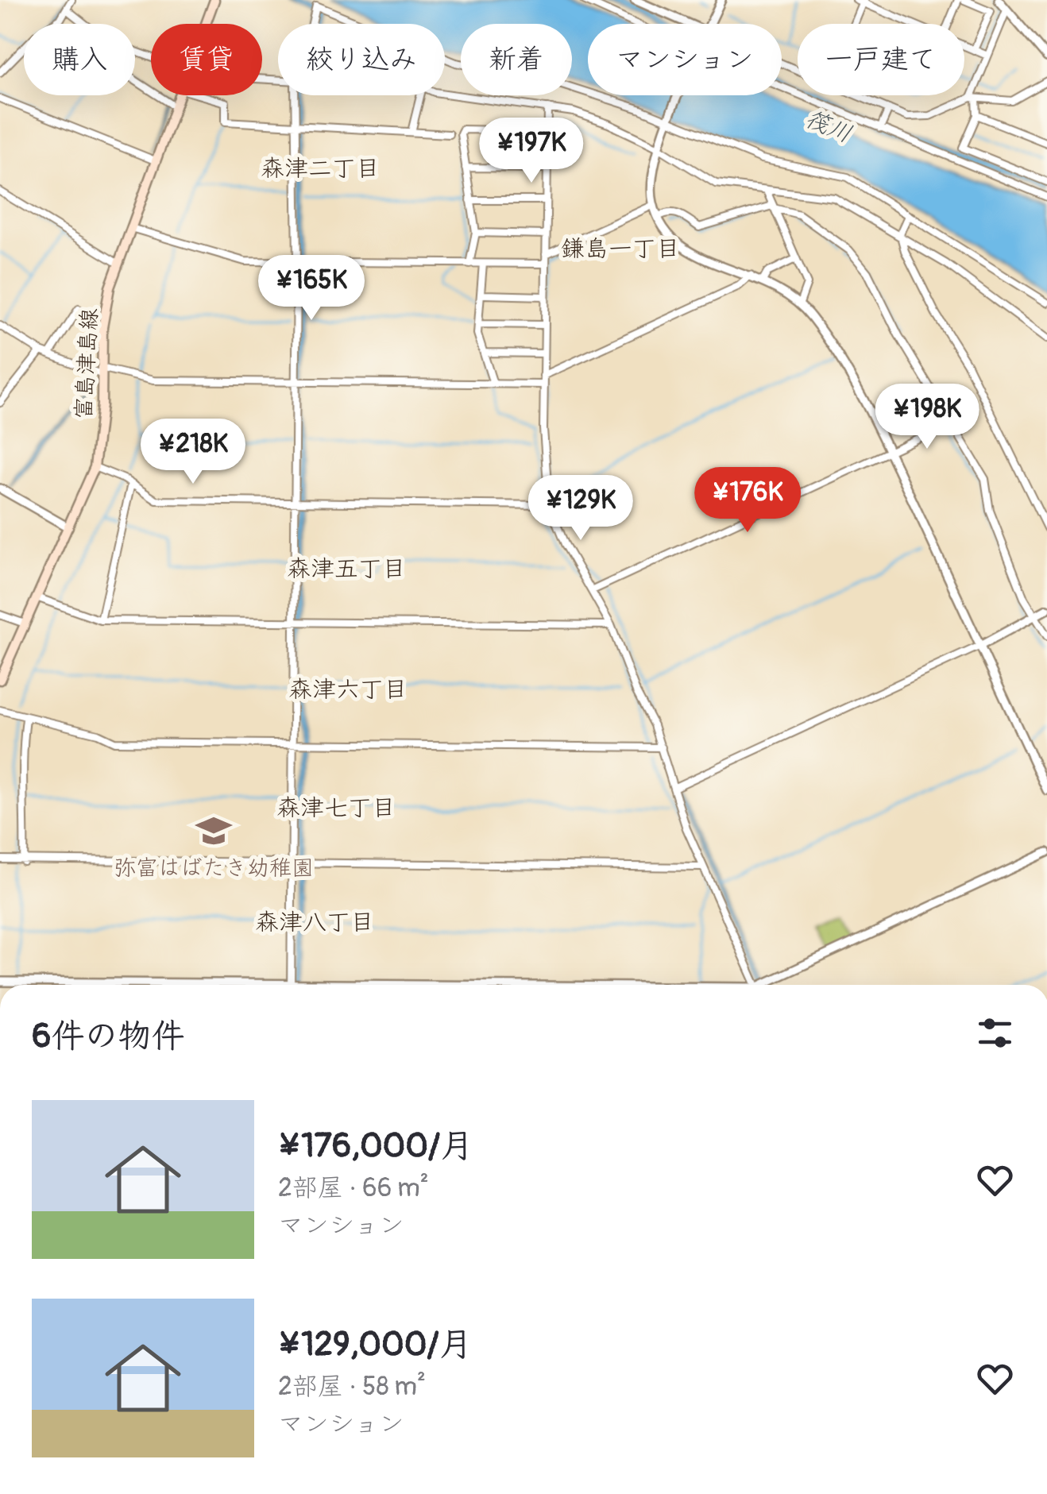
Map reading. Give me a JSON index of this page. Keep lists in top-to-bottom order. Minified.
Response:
{"streets":{"main road":["富島津島線"]},"districts":["森津二丁目","鎌島一丁目","森津五丁目","森津六丁目","森津七丁目","森津八丁目"],"water":["筏川"],"places":{"school or university":["弥富はばたき幼稚園"]},"page":{"chip":["購入","賃貸","絞り込み","新着","マンション","一戸建て"],"price":["¥197K","¥165K","¥198K","¥218K","¥176K","¥129K"],"heading":"6件の物件","list":[{"name":"¥176,000/月","note":"2部屋 · 66 m² · マンション"},{"name":"¥129,000/月","note":"2部屋 · 58 m² · マンション"}]}}
